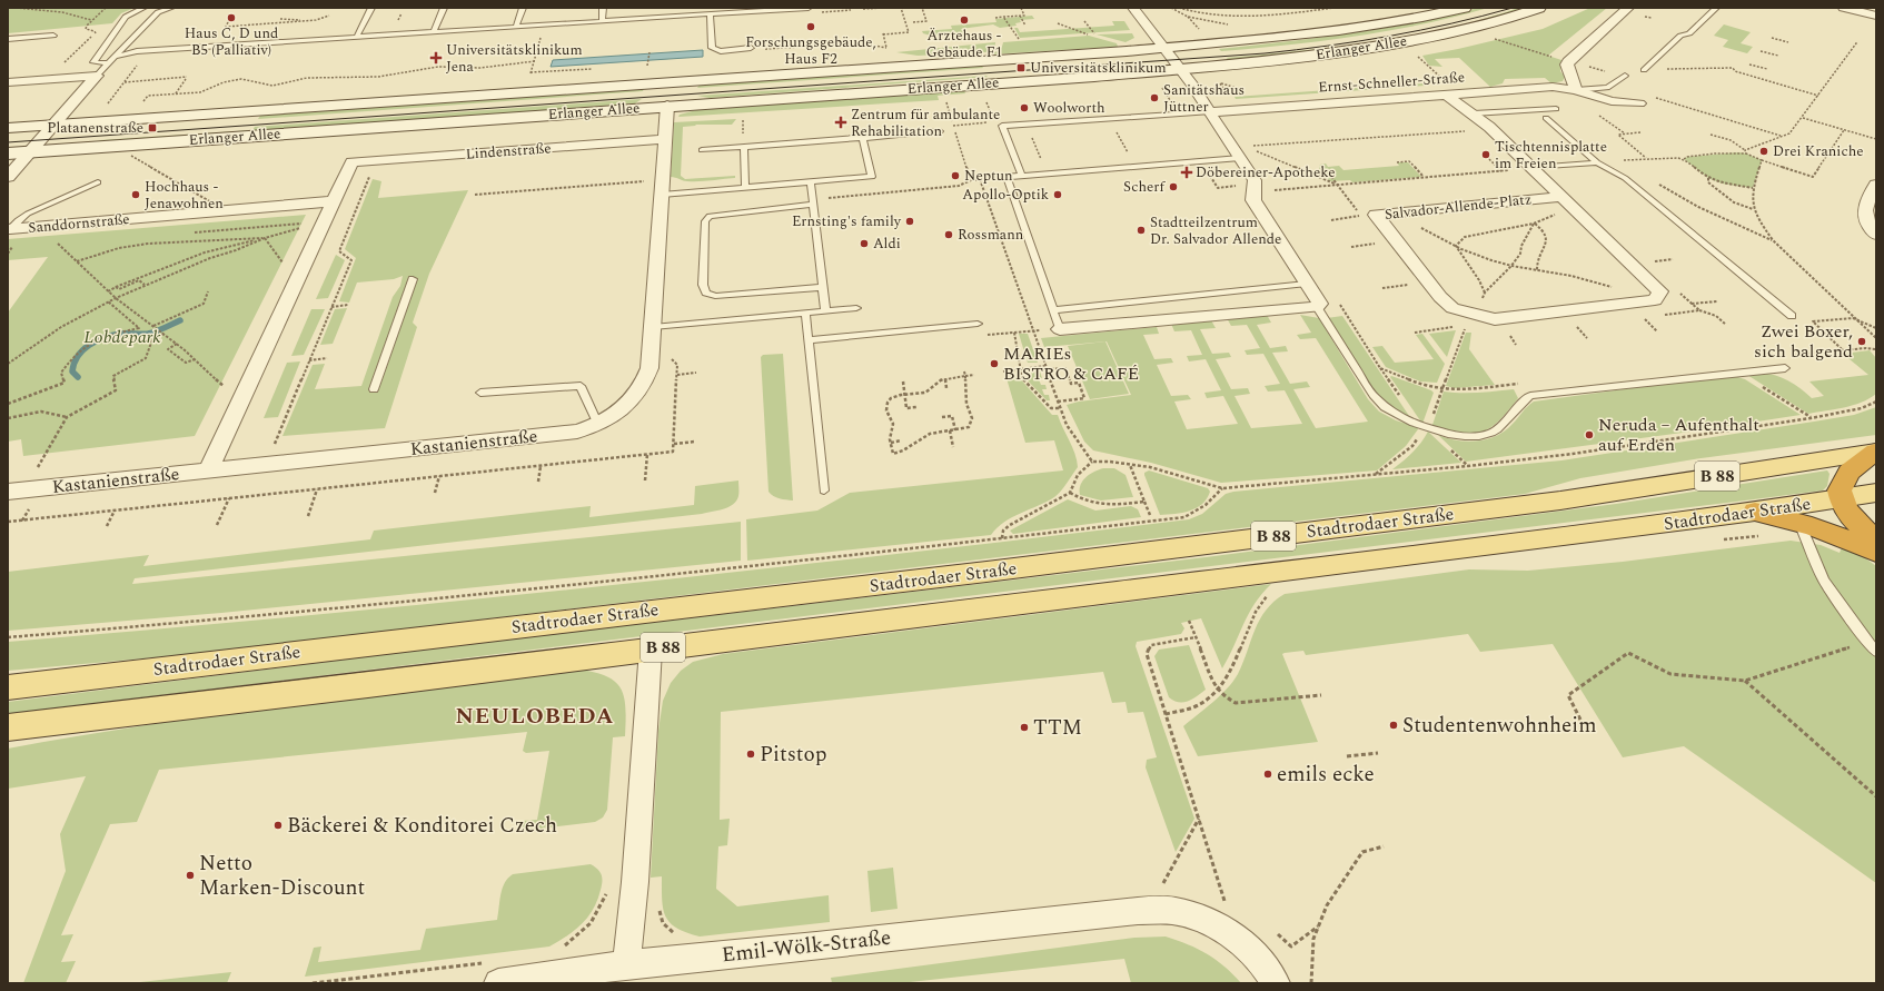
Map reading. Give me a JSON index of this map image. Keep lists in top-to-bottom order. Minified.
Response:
{"streets":{"main road":["Erlanger Allee","B 88","Stadtrodaer Straße"],"street":["Ernst-Schneller-Straße","Lindenstraße","Salvador-Allende-Platz","Sanddornstraße","Kastanienstraße","Emil-Wölk-Straße"]},"crossings":[["Erlanger Allee","Kastanienstraße"],["Ernst-Schneller-Straße","Salvador-Allende-Platz"],["Lindenstraße","Sanddornstraße"],["Lindenstraße","Kastanienstraße"]],"districts":["NEULOBEDA"],"parks":["Lobdepark"],"places":{"other":["Haus C, D und B5 (Palliativ)","Ärztehaus - Gebäude F1","Forschungsgebäude, Haus F2","Sanitätshaus Jüttner","Woolworth","Drei Kraniche","Tischtennisplatte im Freien","Neptun","Scherf","Hochhaus - Jenawohnen","Apollo-Optik","Ernsting's family","Stadtteilzentrum Dr. Salvador Allende","Rossmann","Aldi","Zwei Boxer, sich balgend","MARIEs BISTRO & CAFÉ","Neruda – Aufenthalt auf Erden","Studentenwohnheim","TTM","Pitstop","emils ecke","Bäckerei & Konditorei Czech","Netto Marken-Discount"],"health":["Universitätsklinikum Jena","Zentrum für ambulante Rehabilitation","Döbereiner-Apotheke"],"transit":["Universitätsklinikum","Platanenstraße"]}}
